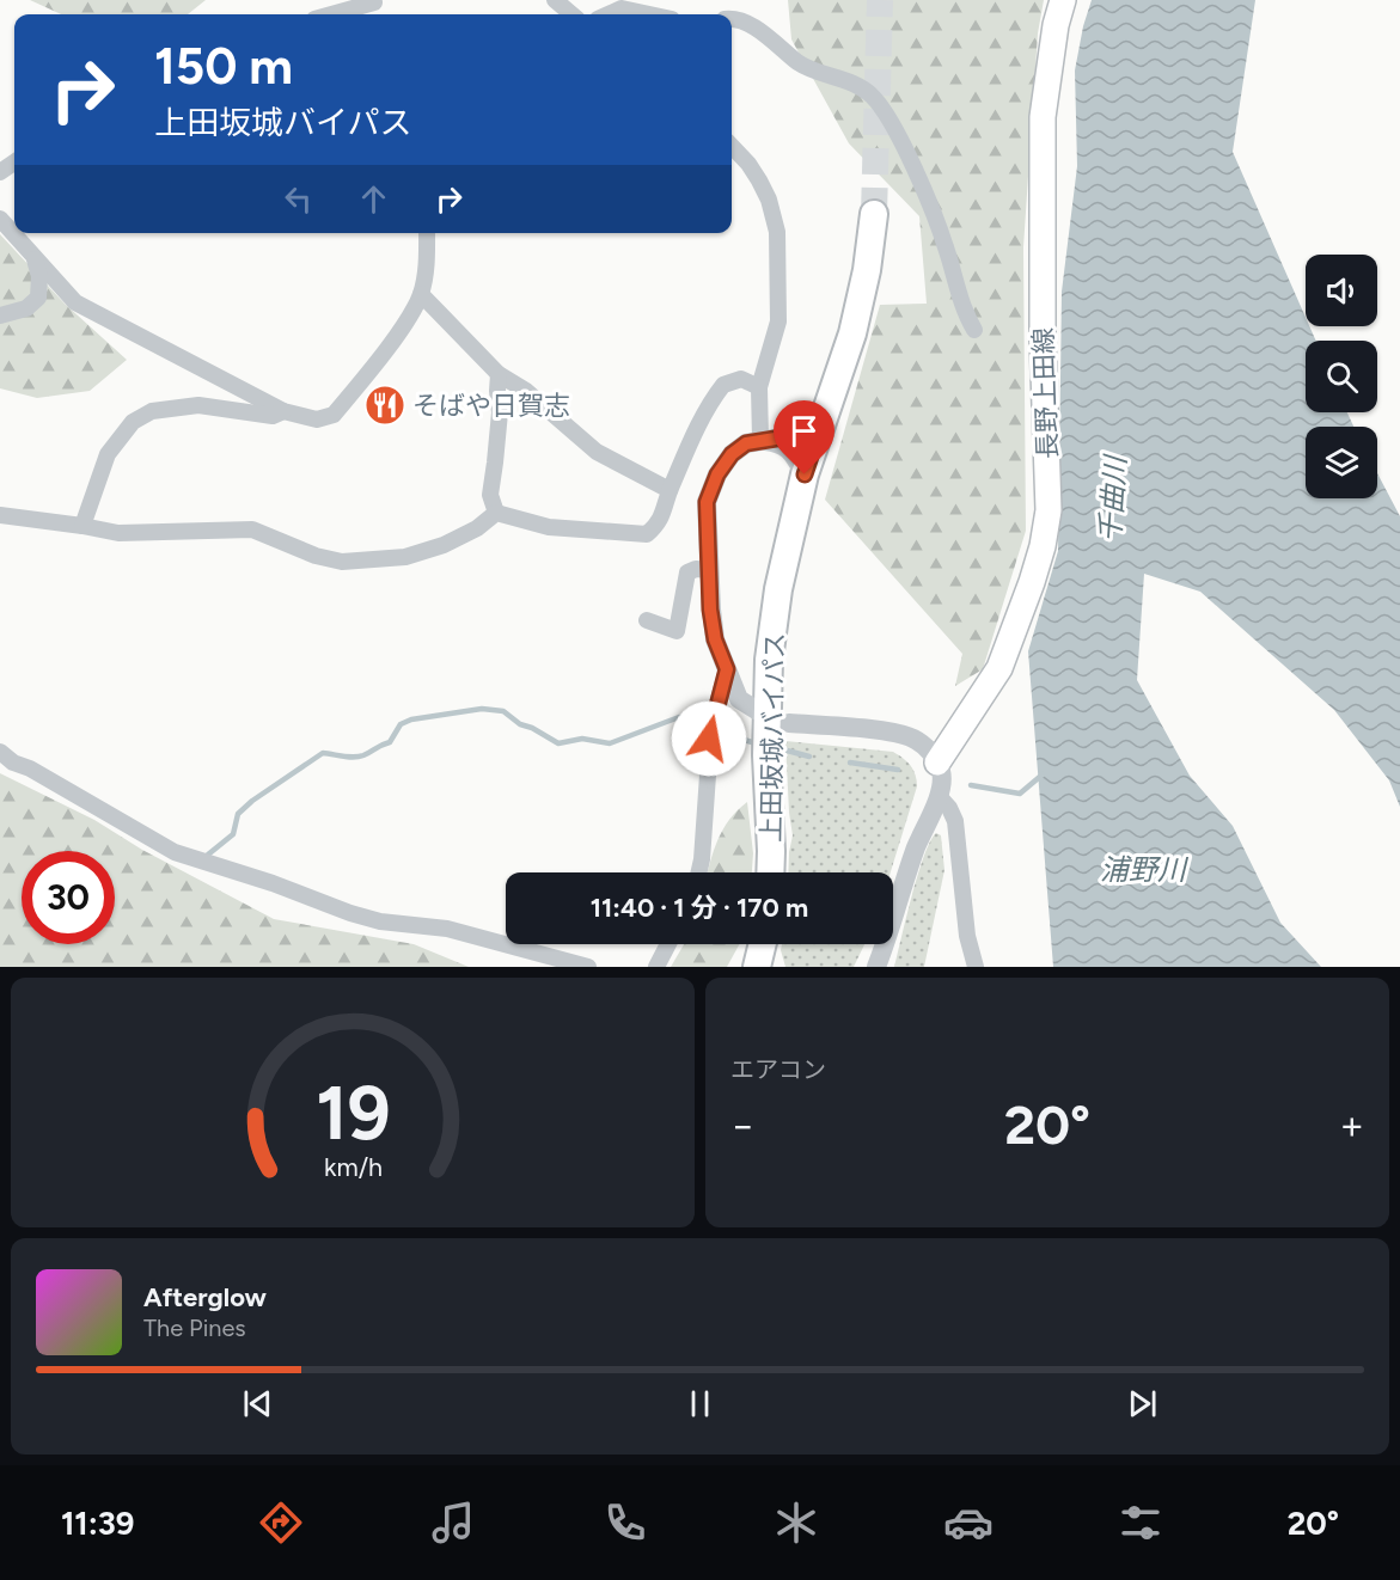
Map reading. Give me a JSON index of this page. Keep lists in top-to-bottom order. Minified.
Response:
{"streets":{"highway":["上田坂城バイパス"],"main road":["長野上田線"]},"water":["千曲川","浦野川"],"places":{"restaurant":["そばや日賀志"]},"page":{"turn":["150 m","上田坂城バイパス"],"limit":"30","trip":"11:40 · 1 分 · 170 m","tile":"エアコン","heat":["−","20°","+"],"song":["Afterglow","The Pines"],"tabs":["11:39","20°"],"gauge":["19","km/h"]}}
